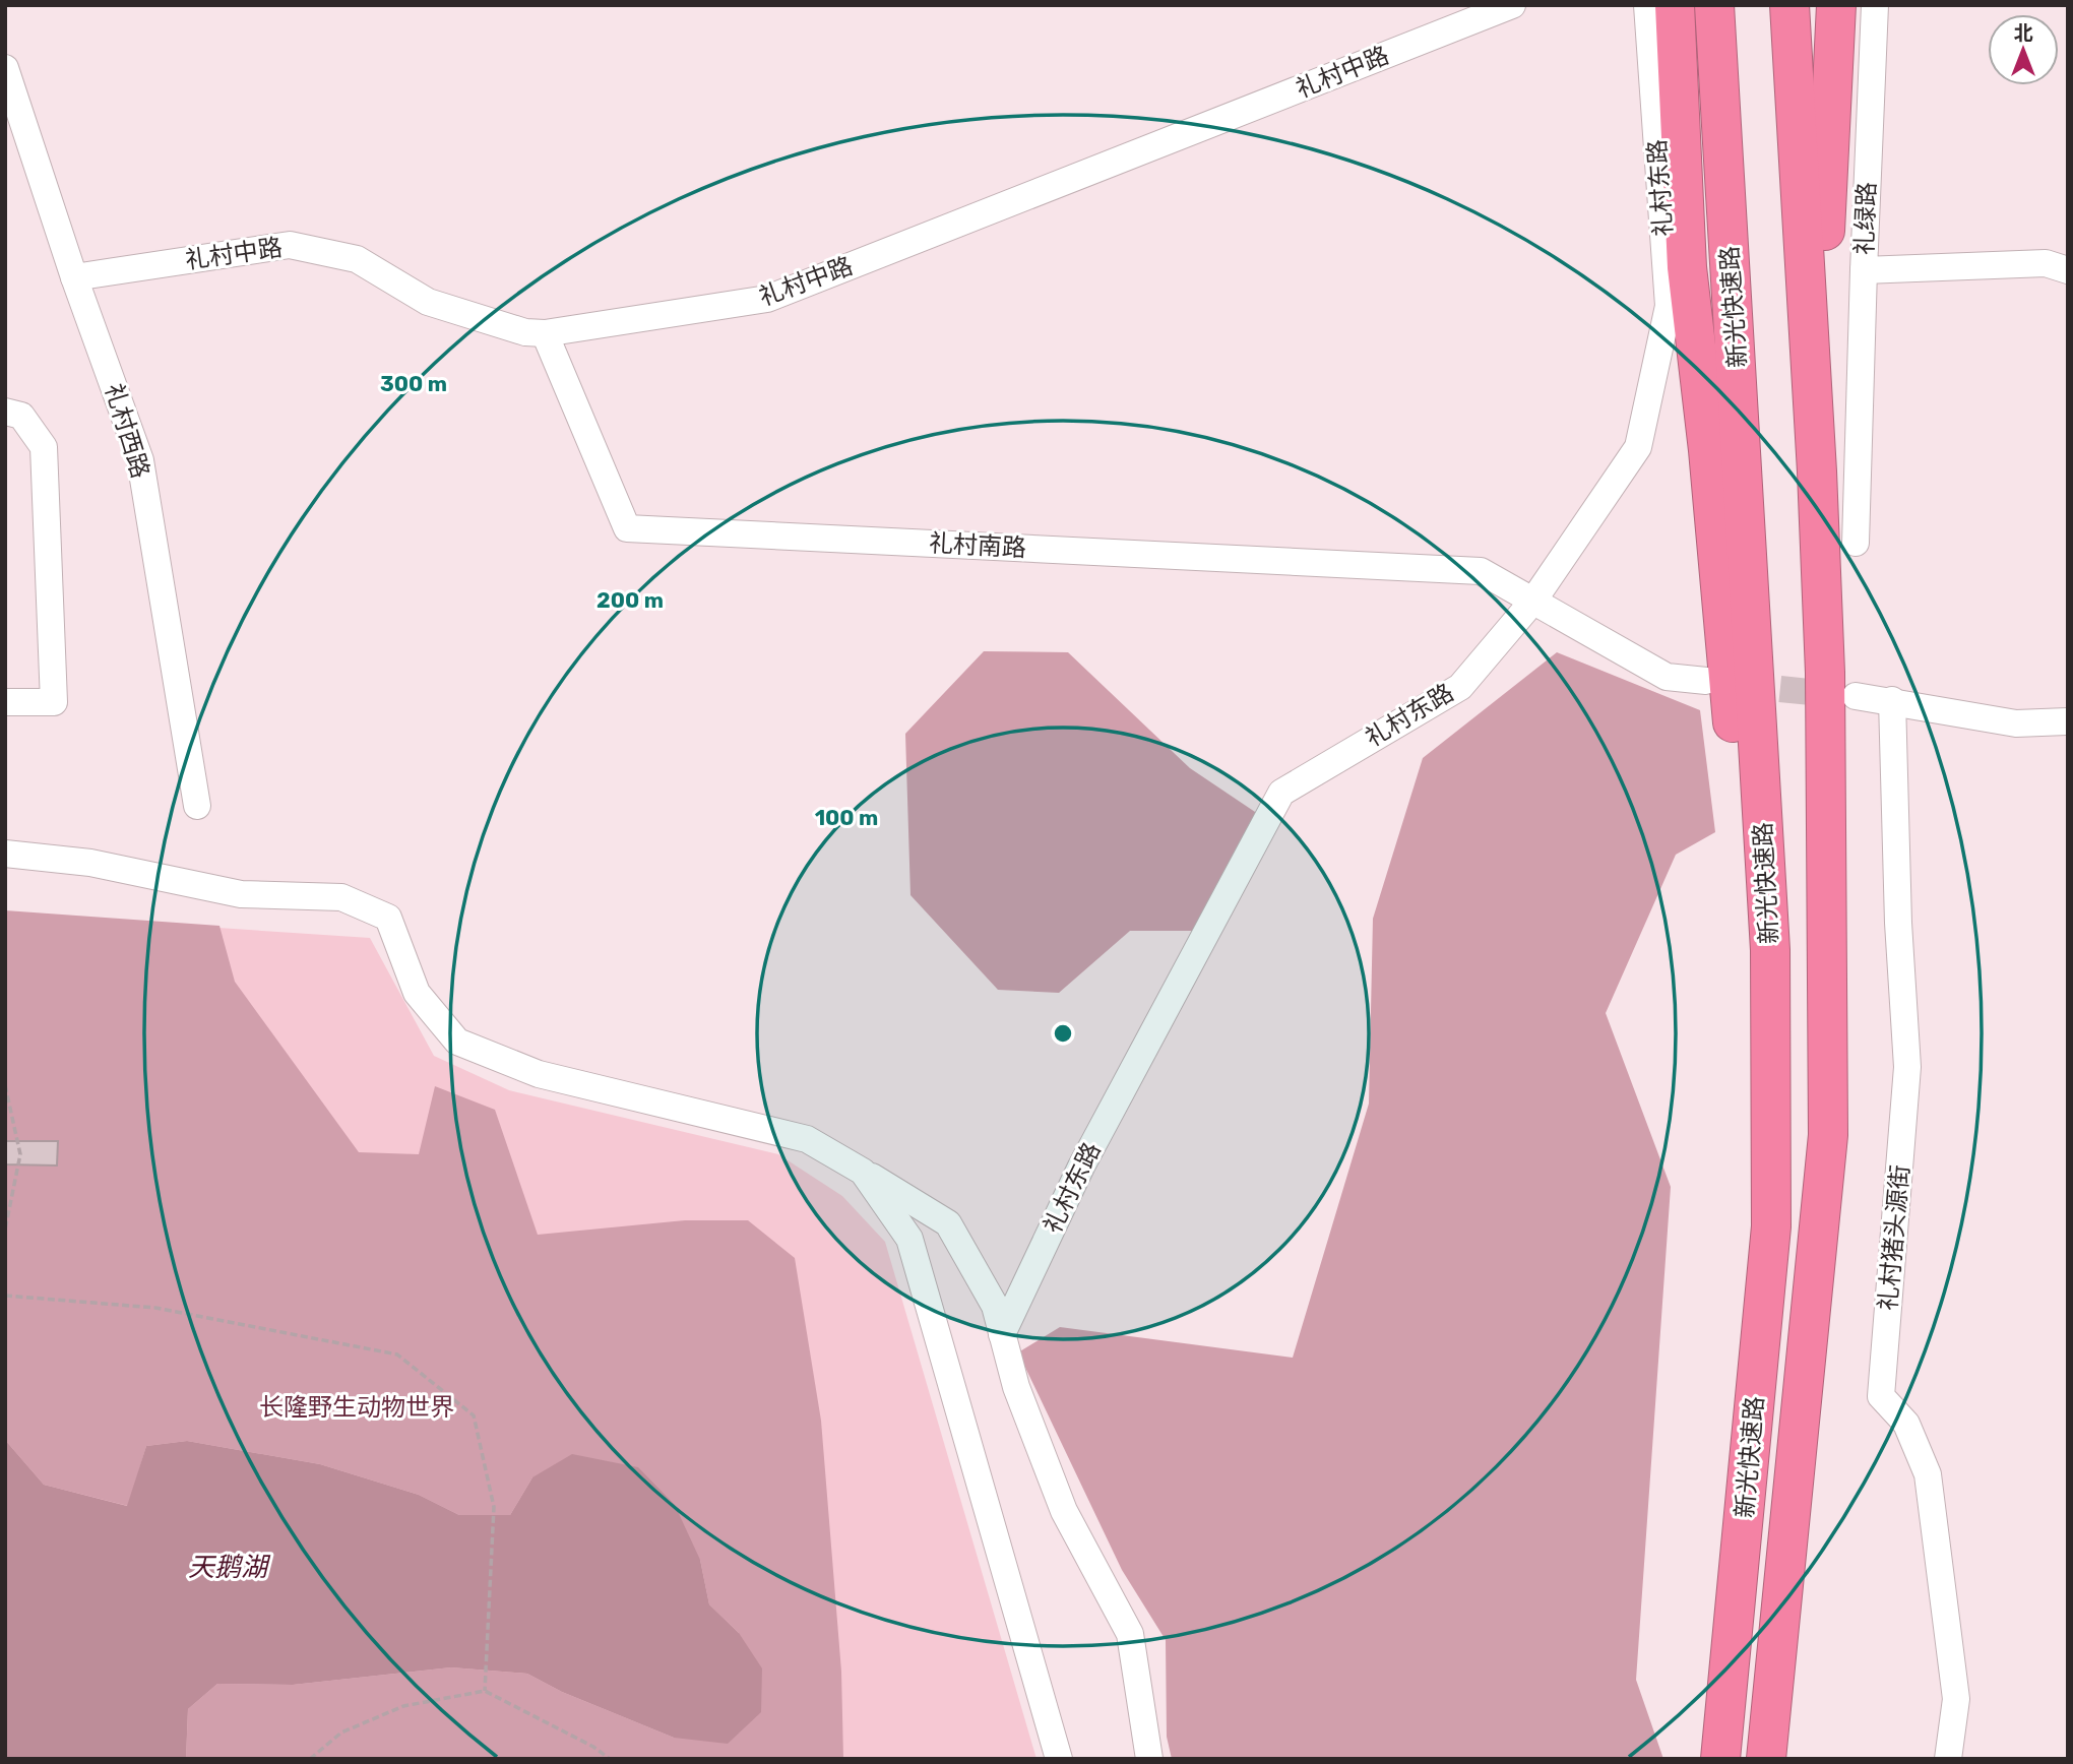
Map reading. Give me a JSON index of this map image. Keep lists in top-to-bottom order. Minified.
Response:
{"streets":{"highway":["新光快速路"],"street":["礼村中路","礼村东路","礼绿路","礼村西路","礼村南路","礼村猪头源街"]},"crossings":[["礼村中路","礼村西路"],["礼村中路","礼村南路"],["礼村东路","礼村南路"]],"water":["天鹅湖"],"parks":["长隆野生动物世界"],"north":"top","rings":["300 m","200 m","100 m"]}
